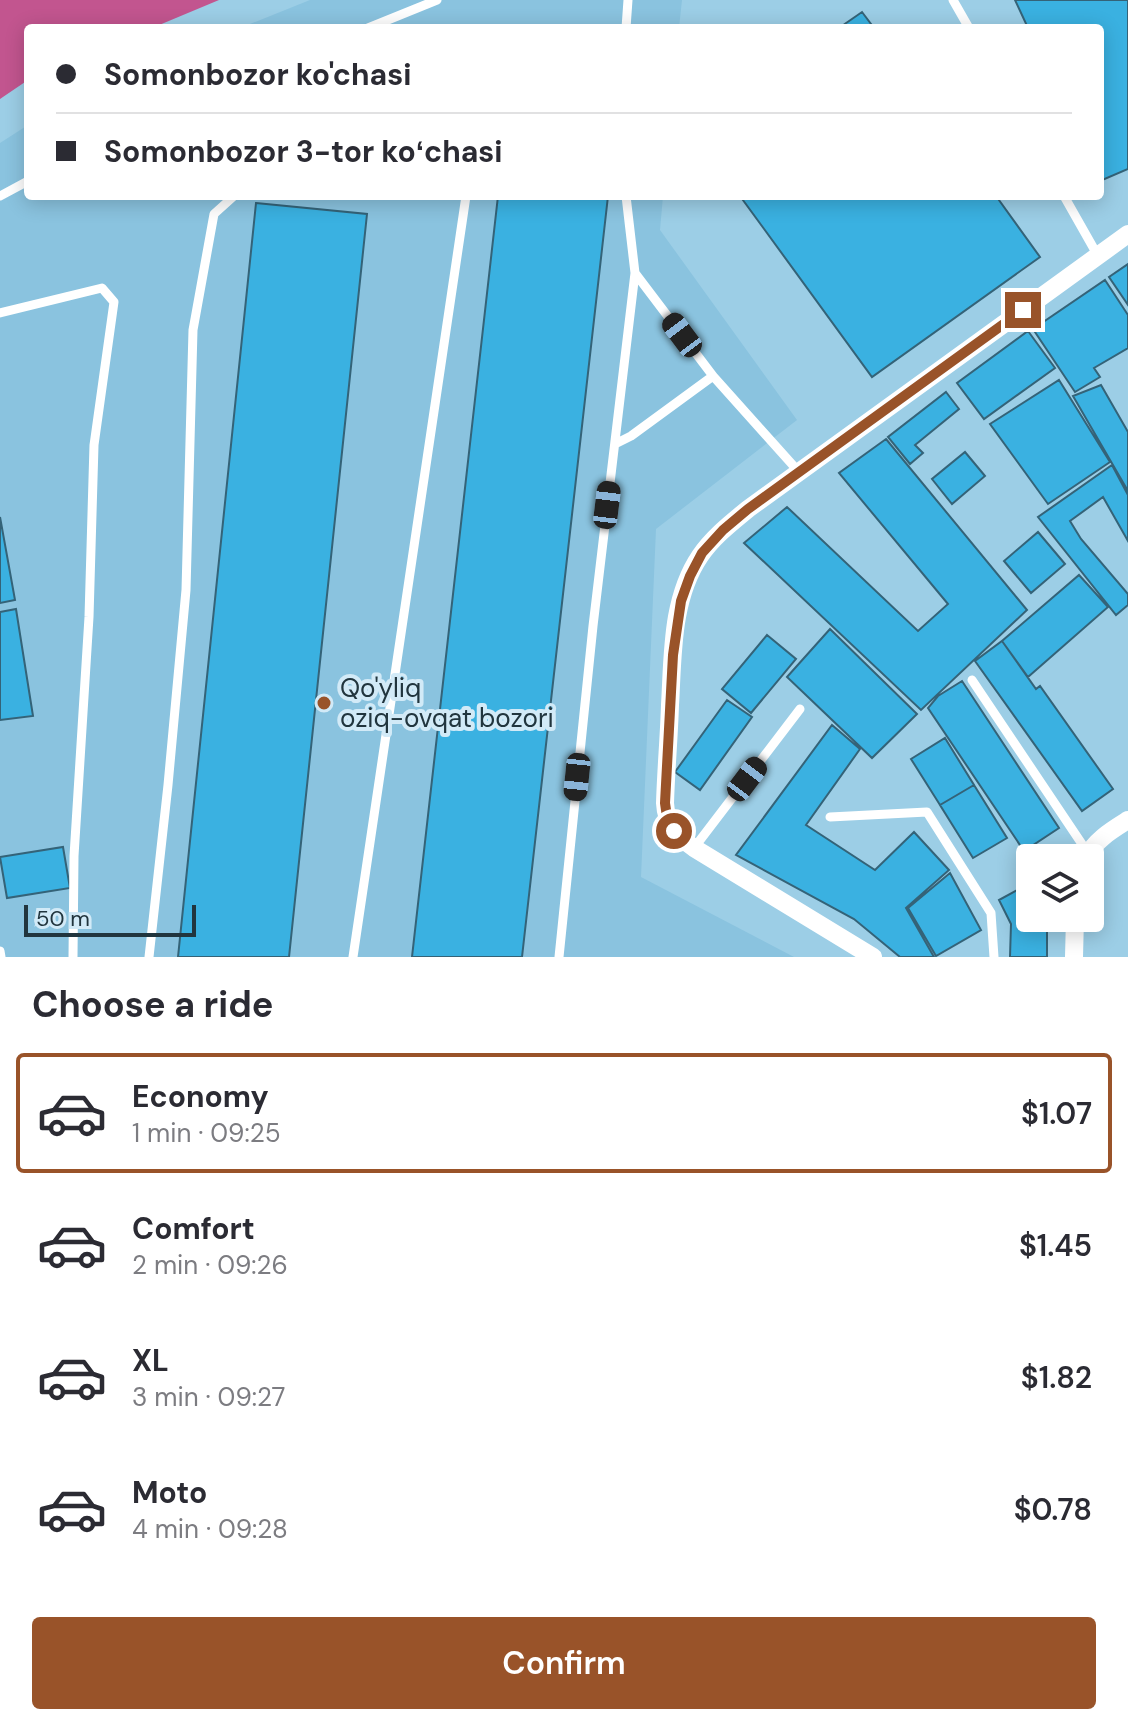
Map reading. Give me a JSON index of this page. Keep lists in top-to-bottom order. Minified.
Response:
{"places":["Qo'yliq oziq-ovqat bozori"],"scale_bar":"50 m","page":{"banner":["Somonbozor ko'chasi","Somonbozor 3-tor koʻchasi"],"scale":"50 m","heading":"Choose a ride","list":[{"name":"Economy","note":"1 min · 09:25","value":"$1.07"},{"name":"Comfort","note":"2 min · 09:26","value":"$1.45"},{"name":"XL","note":"3 min · 09:27","value":"$1.82"},{"name":"Moto","note":"4 min · 09:28","value":"$0.78"}],"buttons":"Confirm"}}
